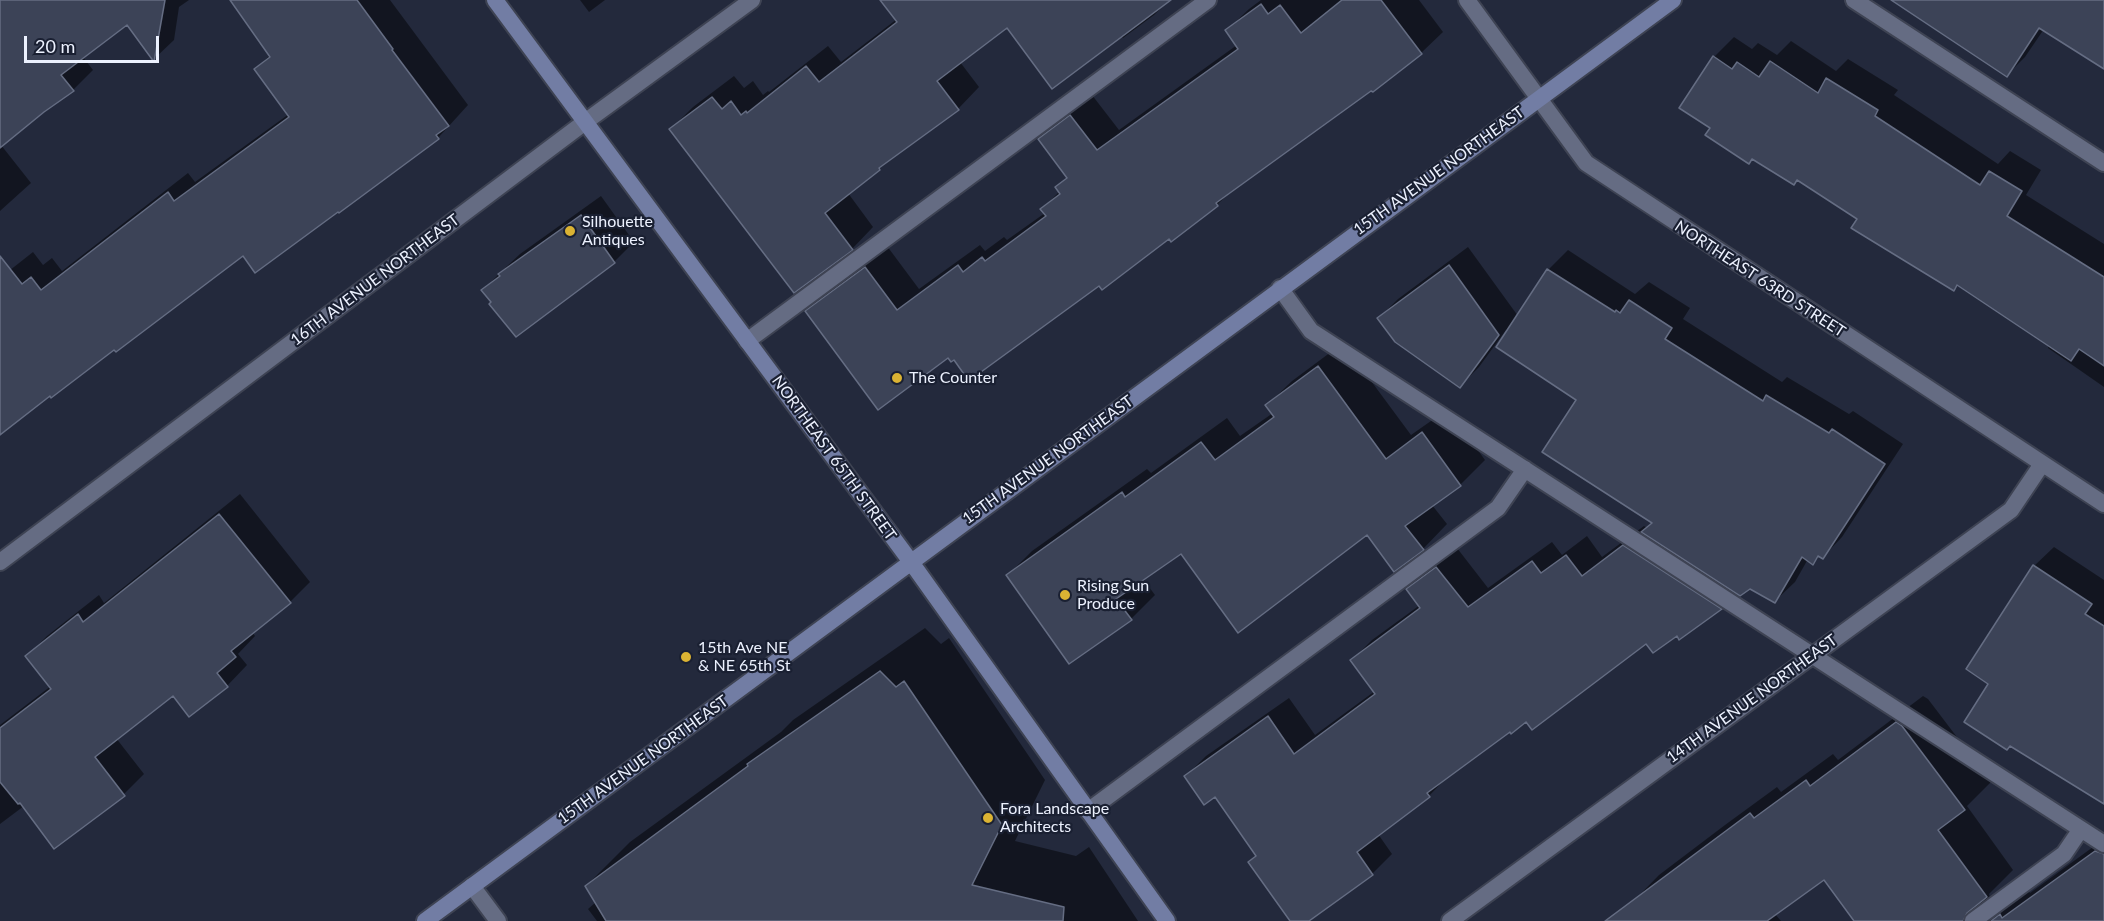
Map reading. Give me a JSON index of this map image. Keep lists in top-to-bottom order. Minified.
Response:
{"streets":{"main road":["15TH AVENUE NORTHEAST","NORTHEAST 65TH STREET"],"street":["NORTHEAST 63RD STREET","16TH AVENUE NORTHEAST","14TH AVENUE NORTHEAST"]},"crossings":[["15TH AVENUE NORTHEAST","NORTHEAST 63RD STREET"],["15TH AVENUE NORTHEAST","NORTHEAST 65TH STREET"],["NORTHEAST 63RD STREET","14TH AVENUE NORTHEAST"],["16TH AVENUE NORTHEAST","NORTHEAST 65TH STREET"]],"places":["Silhouette Antiques","The Counter","Rising Sun Produce","15th Ave NE & NE 65th St","Fora Landscape Architects"],"scale_bar":"20 m"}
